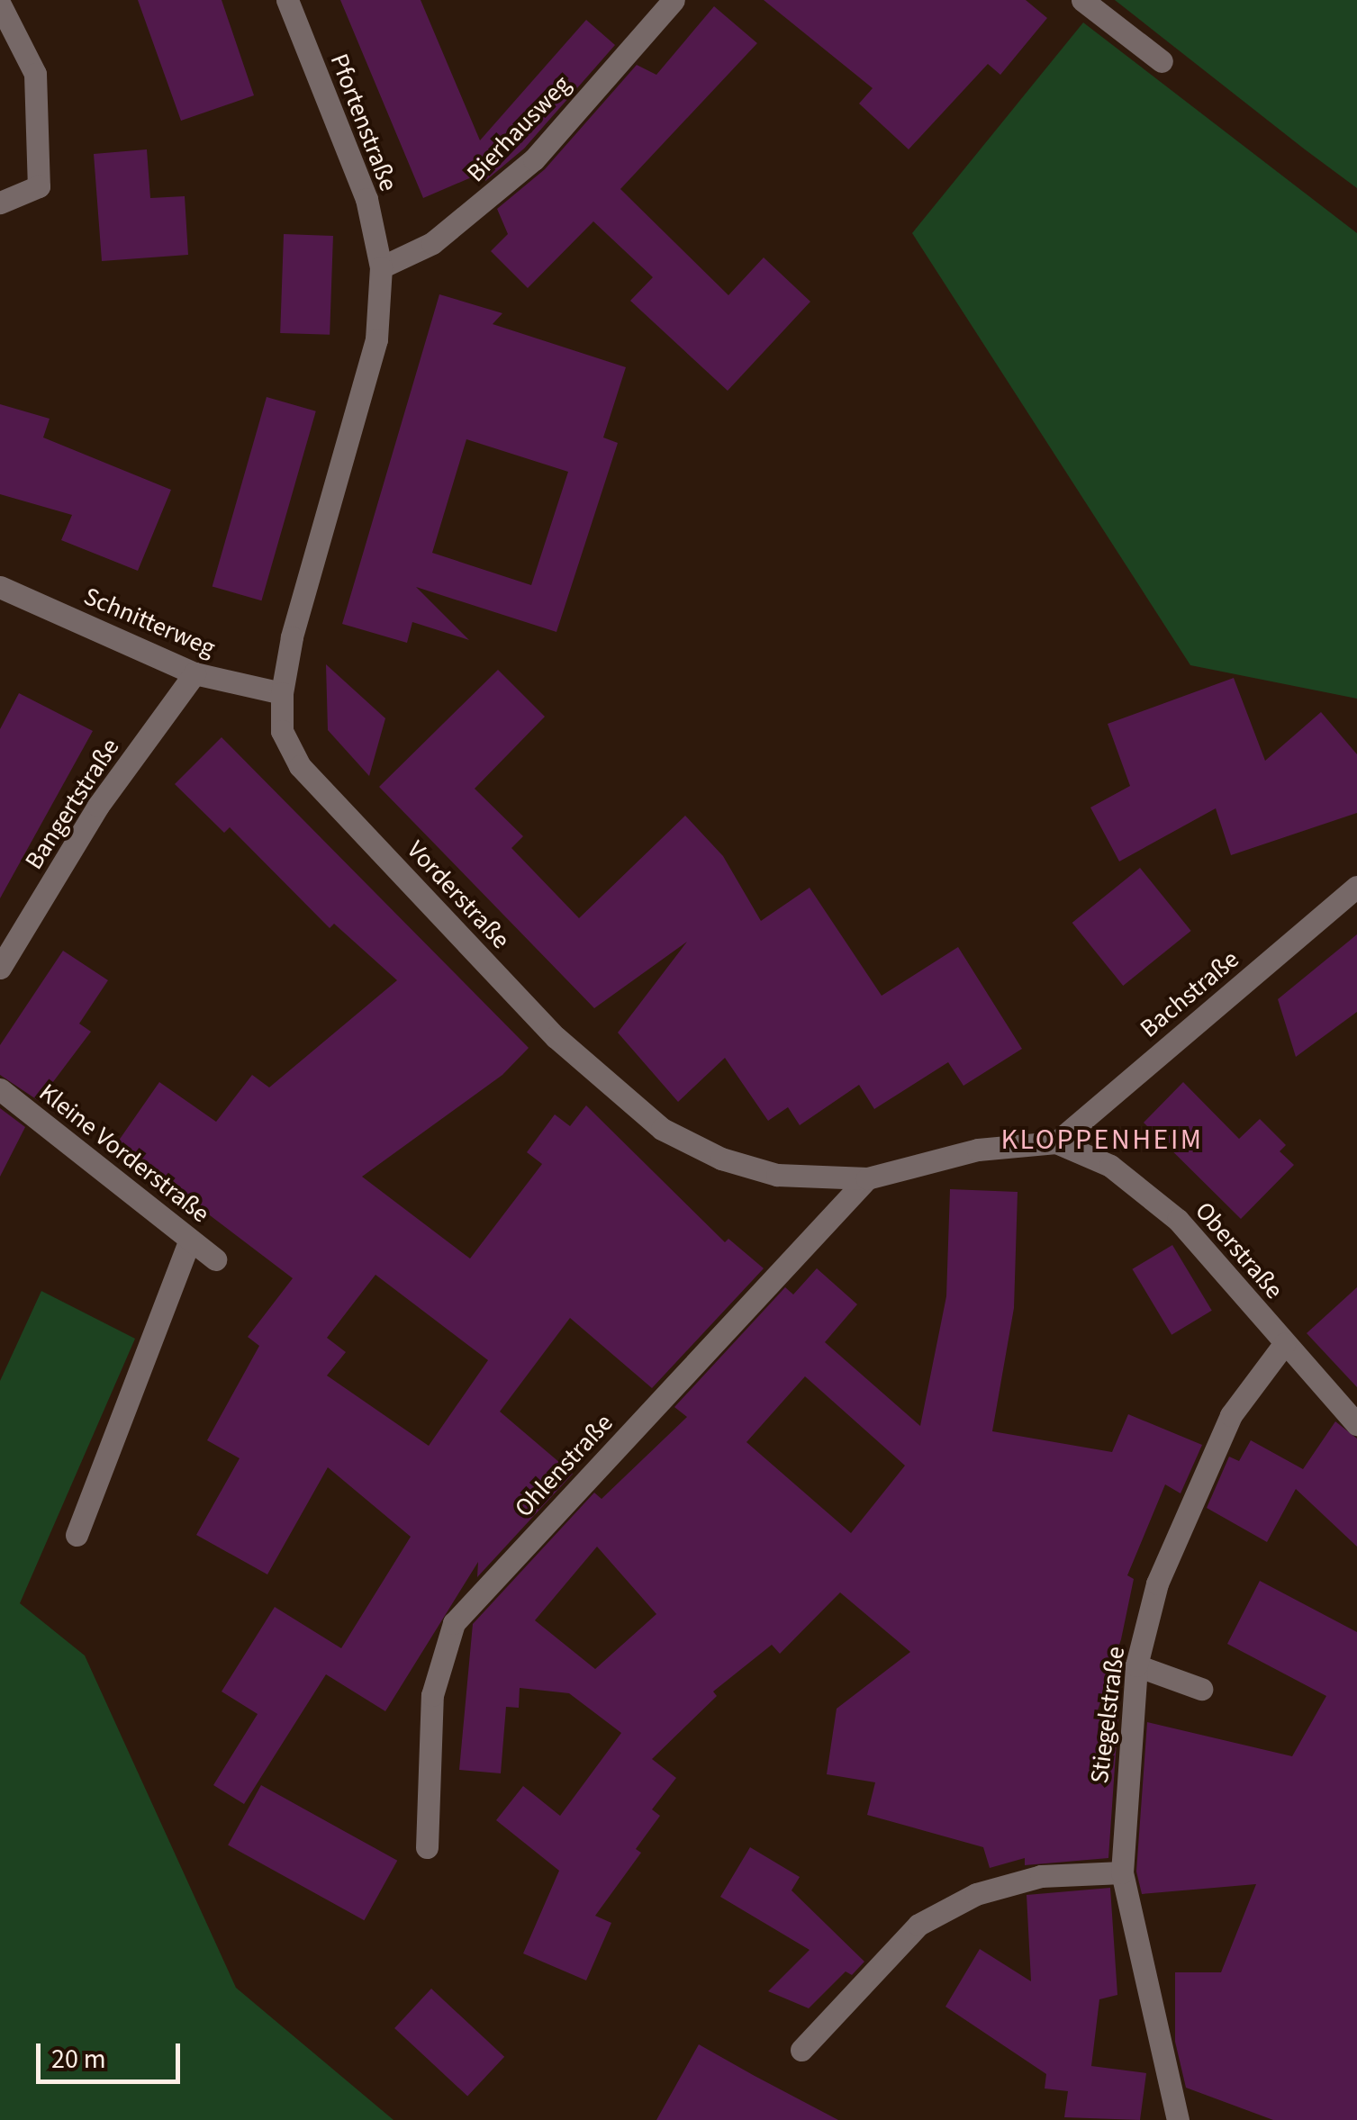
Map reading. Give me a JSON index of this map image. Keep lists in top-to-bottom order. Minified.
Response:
{"streets":{"street":["Pfortenstraße","Bierhausweg","Schnitterweg","Bangertstraße","Vorderstraße","Bachstraße","Kleine Vorderstraße","Oberstraße","Ohlenstraße","Stiegelstraße"]},"crossings":[["Pfortenstraße","Bierhausweg"],["Pfortenstraße","Vorderstraße"],["Bierhausweg","Vorderstraße"],["Schnitterweg","Bangertstraße"],["Schnitterweg","Vorderstraße"],["Vorderstraße","Bachstraße"],["Vorderstraße","Oberstraße"],["Vorderstraße","Ohlenstraße"],["Bachstraße","Oberstraße"],["Oberstraße","Stiegelstraße"]],"districts":["KLOPPENHEIM"],"scale_bar":"20 m"}
